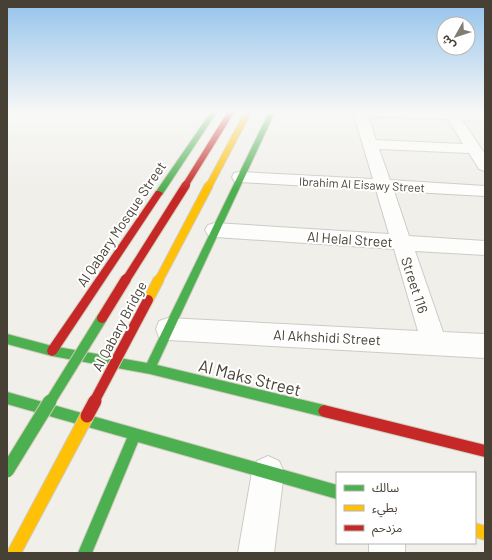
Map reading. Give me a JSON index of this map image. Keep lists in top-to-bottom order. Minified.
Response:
{"streets":{"main road":["Al Qabary Mosque Street","Al Qabary Bridge","Al Maks Street"],"street":["Ibrahim Al Eisawy Street","Al Helal Street","Street 116","Al Akhshidi Street"]},"crossings":[["Ibrahim Al Eisawy Street","Street 116"],["Al Qabary Mosque Street","Al Maks Street"],["Al Helal Street","Street 116"],["Street 116","Al Akhshidi Street"]],"legend":["سالك","بطيء","مزدحم"],"north":"bottom left"}
